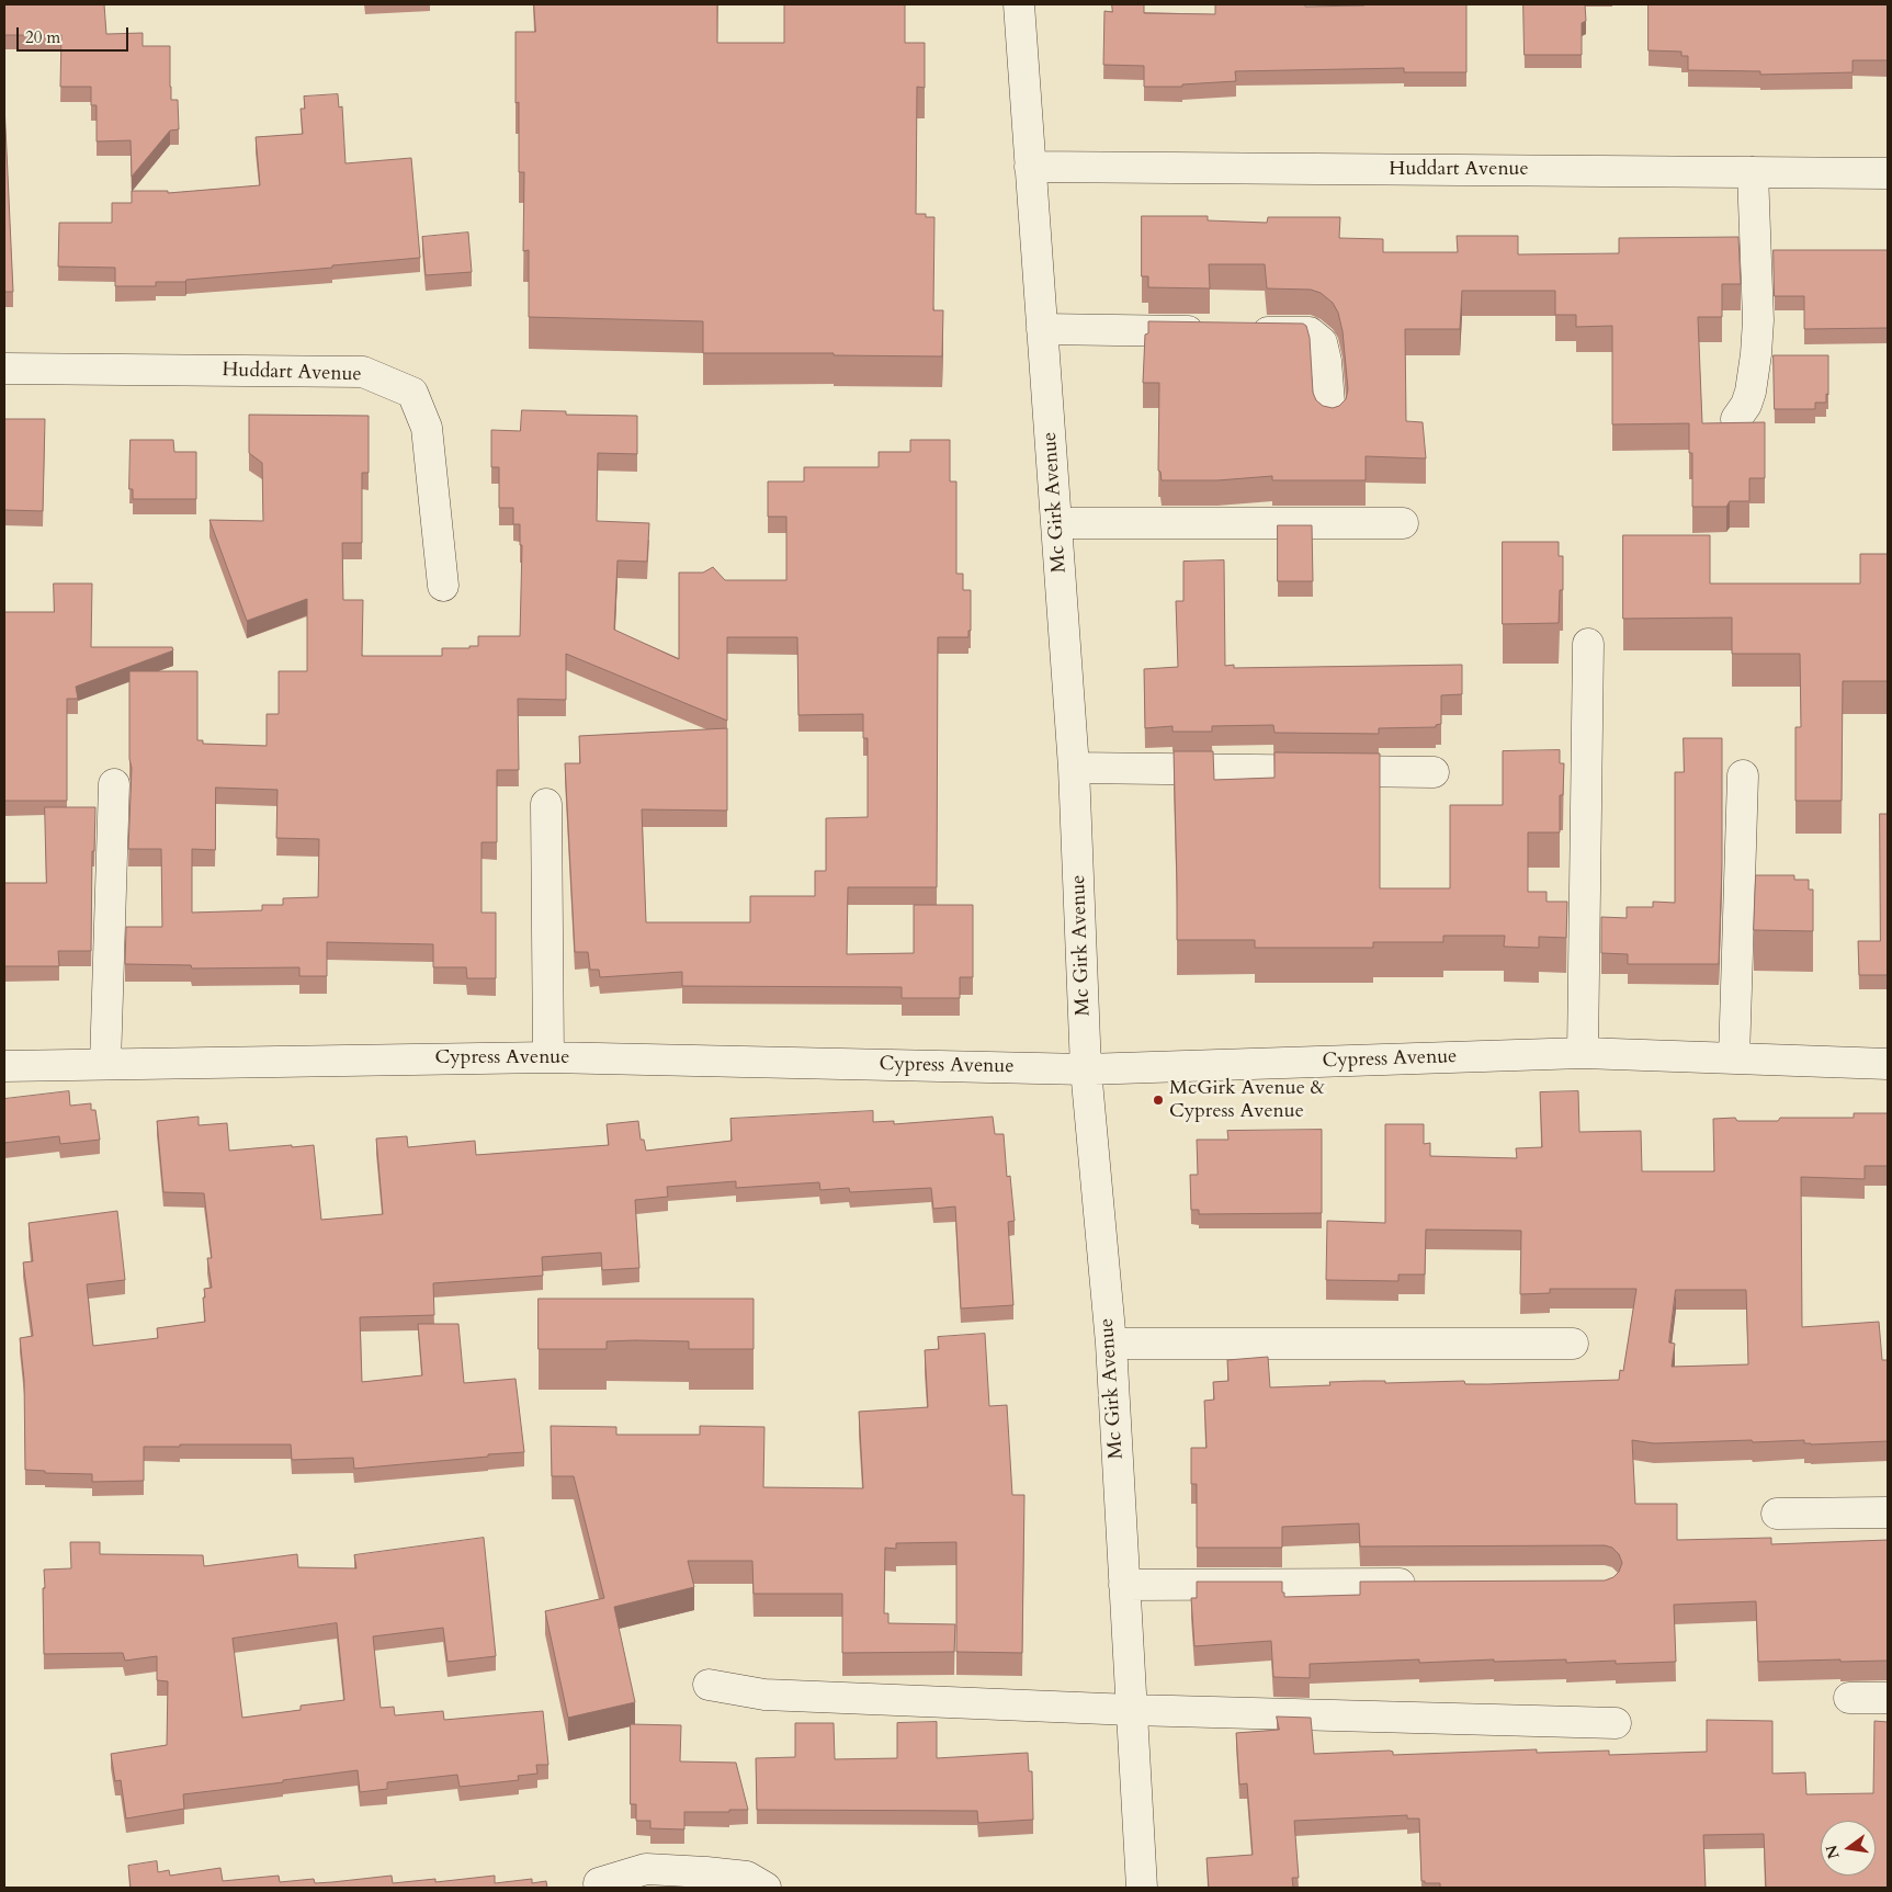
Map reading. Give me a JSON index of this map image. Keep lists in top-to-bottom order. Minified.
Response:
{"streets":{"street":["Huddart Avenue","Mc Girk Avenue","Cypress Avenue"]},"crossings":[["Huddart Avenue","Mc Girk Avenue"],["Mc Girk Avenue","Cypress Avenue"]],"places":["McGirk Avenue & Cypress Avenue"],"scale_bar":"20 m","north":"left"}
